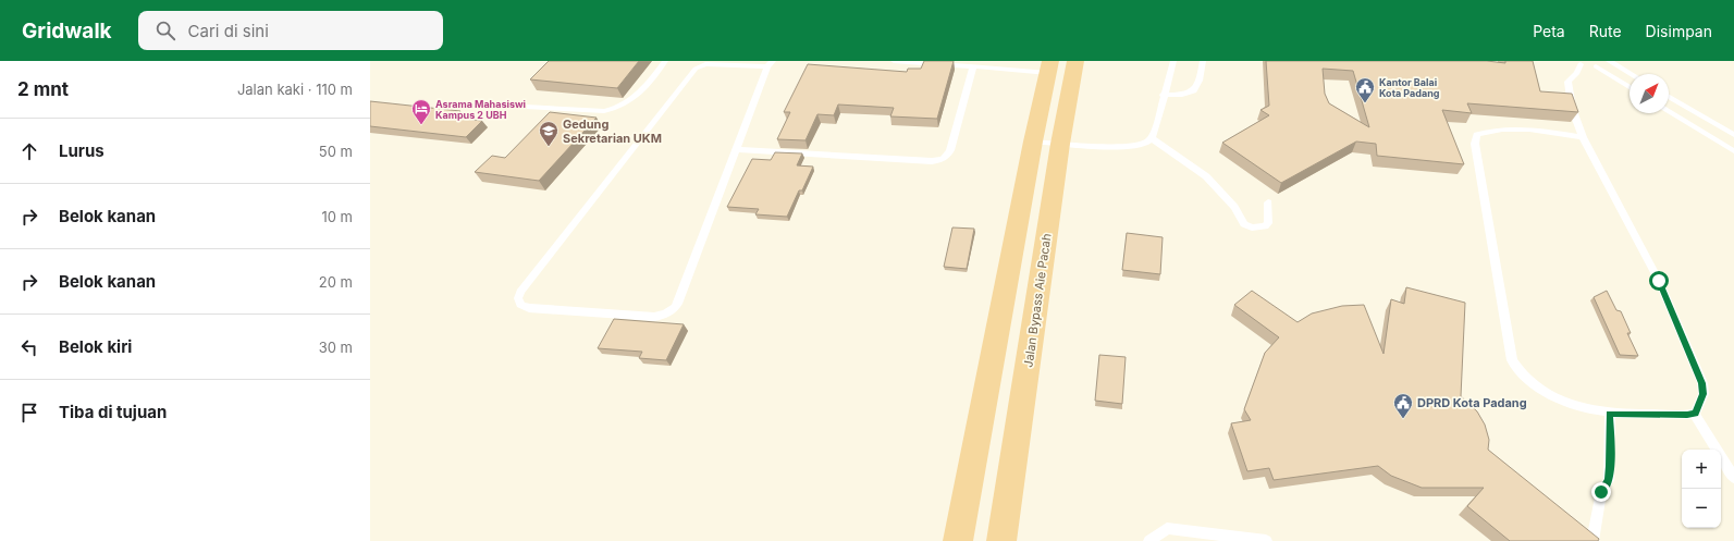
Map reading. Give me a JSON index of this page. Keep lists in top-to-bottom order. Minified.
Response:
{"streets":{"highway":["Jalan Bypass Aie Pacah"]},"places":{"public building":["Kantor Balai Kota Padang","DPRD Kota Padang"],"hotel":["Asrama Mahasiswi Kampus 2 UBH"],"school or university":["Gedung Sekretarian UKM"]},"north":"top right","page":{"header":"Gridwalk","search":"Cari di sini","nav":["Peta","Rute","Disimpan"],"heading":["2 mnt","Jalan kaki · 110 m"],"list":[["Lurus","50 m"],["Belok kanan","10 m"],["Belok kanan","20 m"],["Belok kiri","30 m"],"Tiba di tujuan"],"map_buttons":["+","−"]}}
